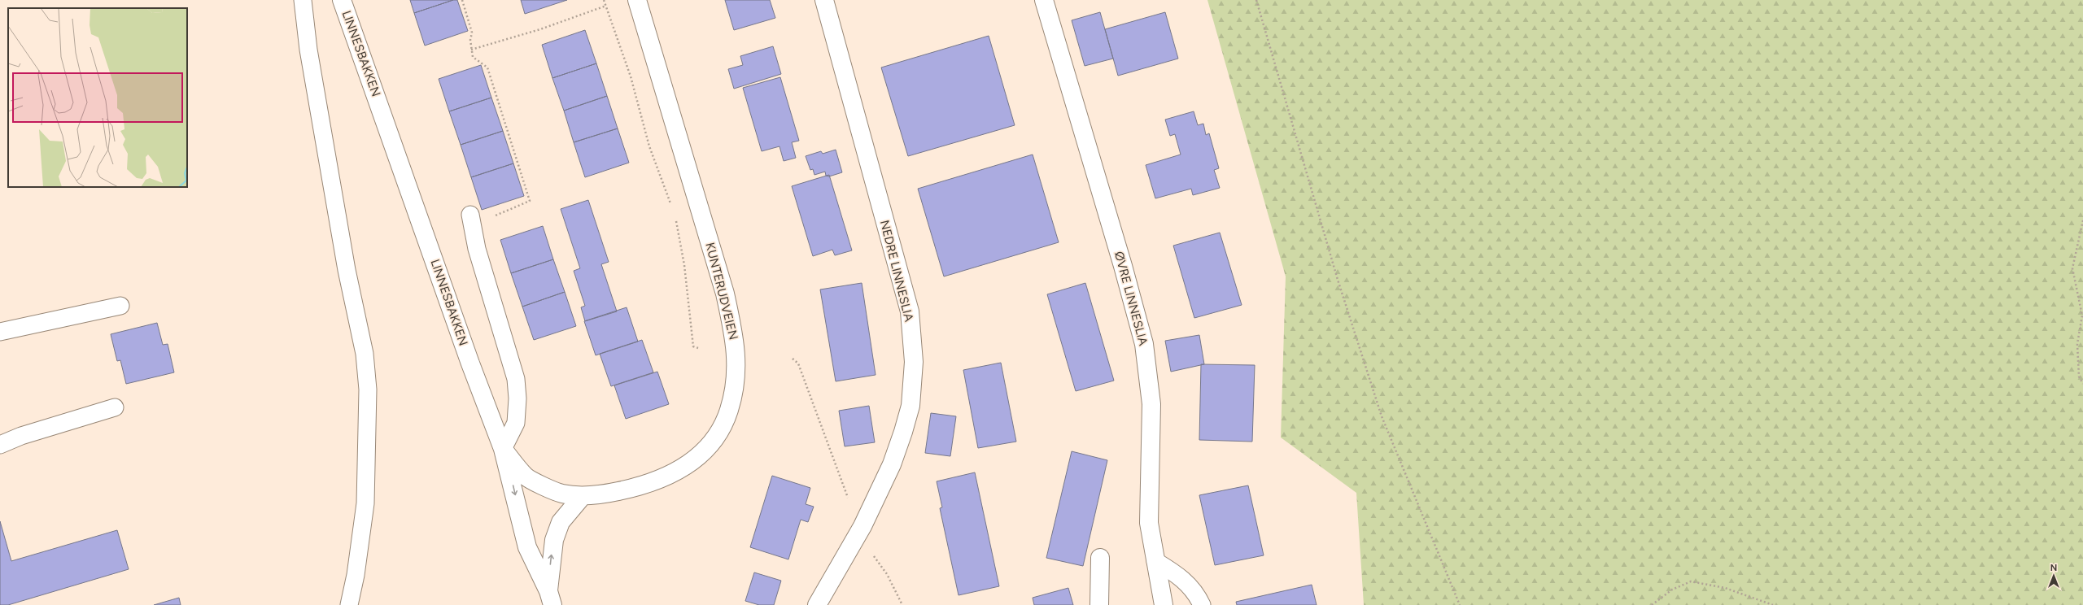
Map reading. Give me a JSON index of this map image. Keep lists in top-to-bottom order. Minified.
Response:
{"streets":{"street":["LINNESBAKKEN","NEDRE LINNESLIA","KUNTERUDVEIEN","ØVRE LINNESLIA"]},"crossings":[["LINNESBAKKEN","KUNTERUDVEIEN"]],"north":"top"}
